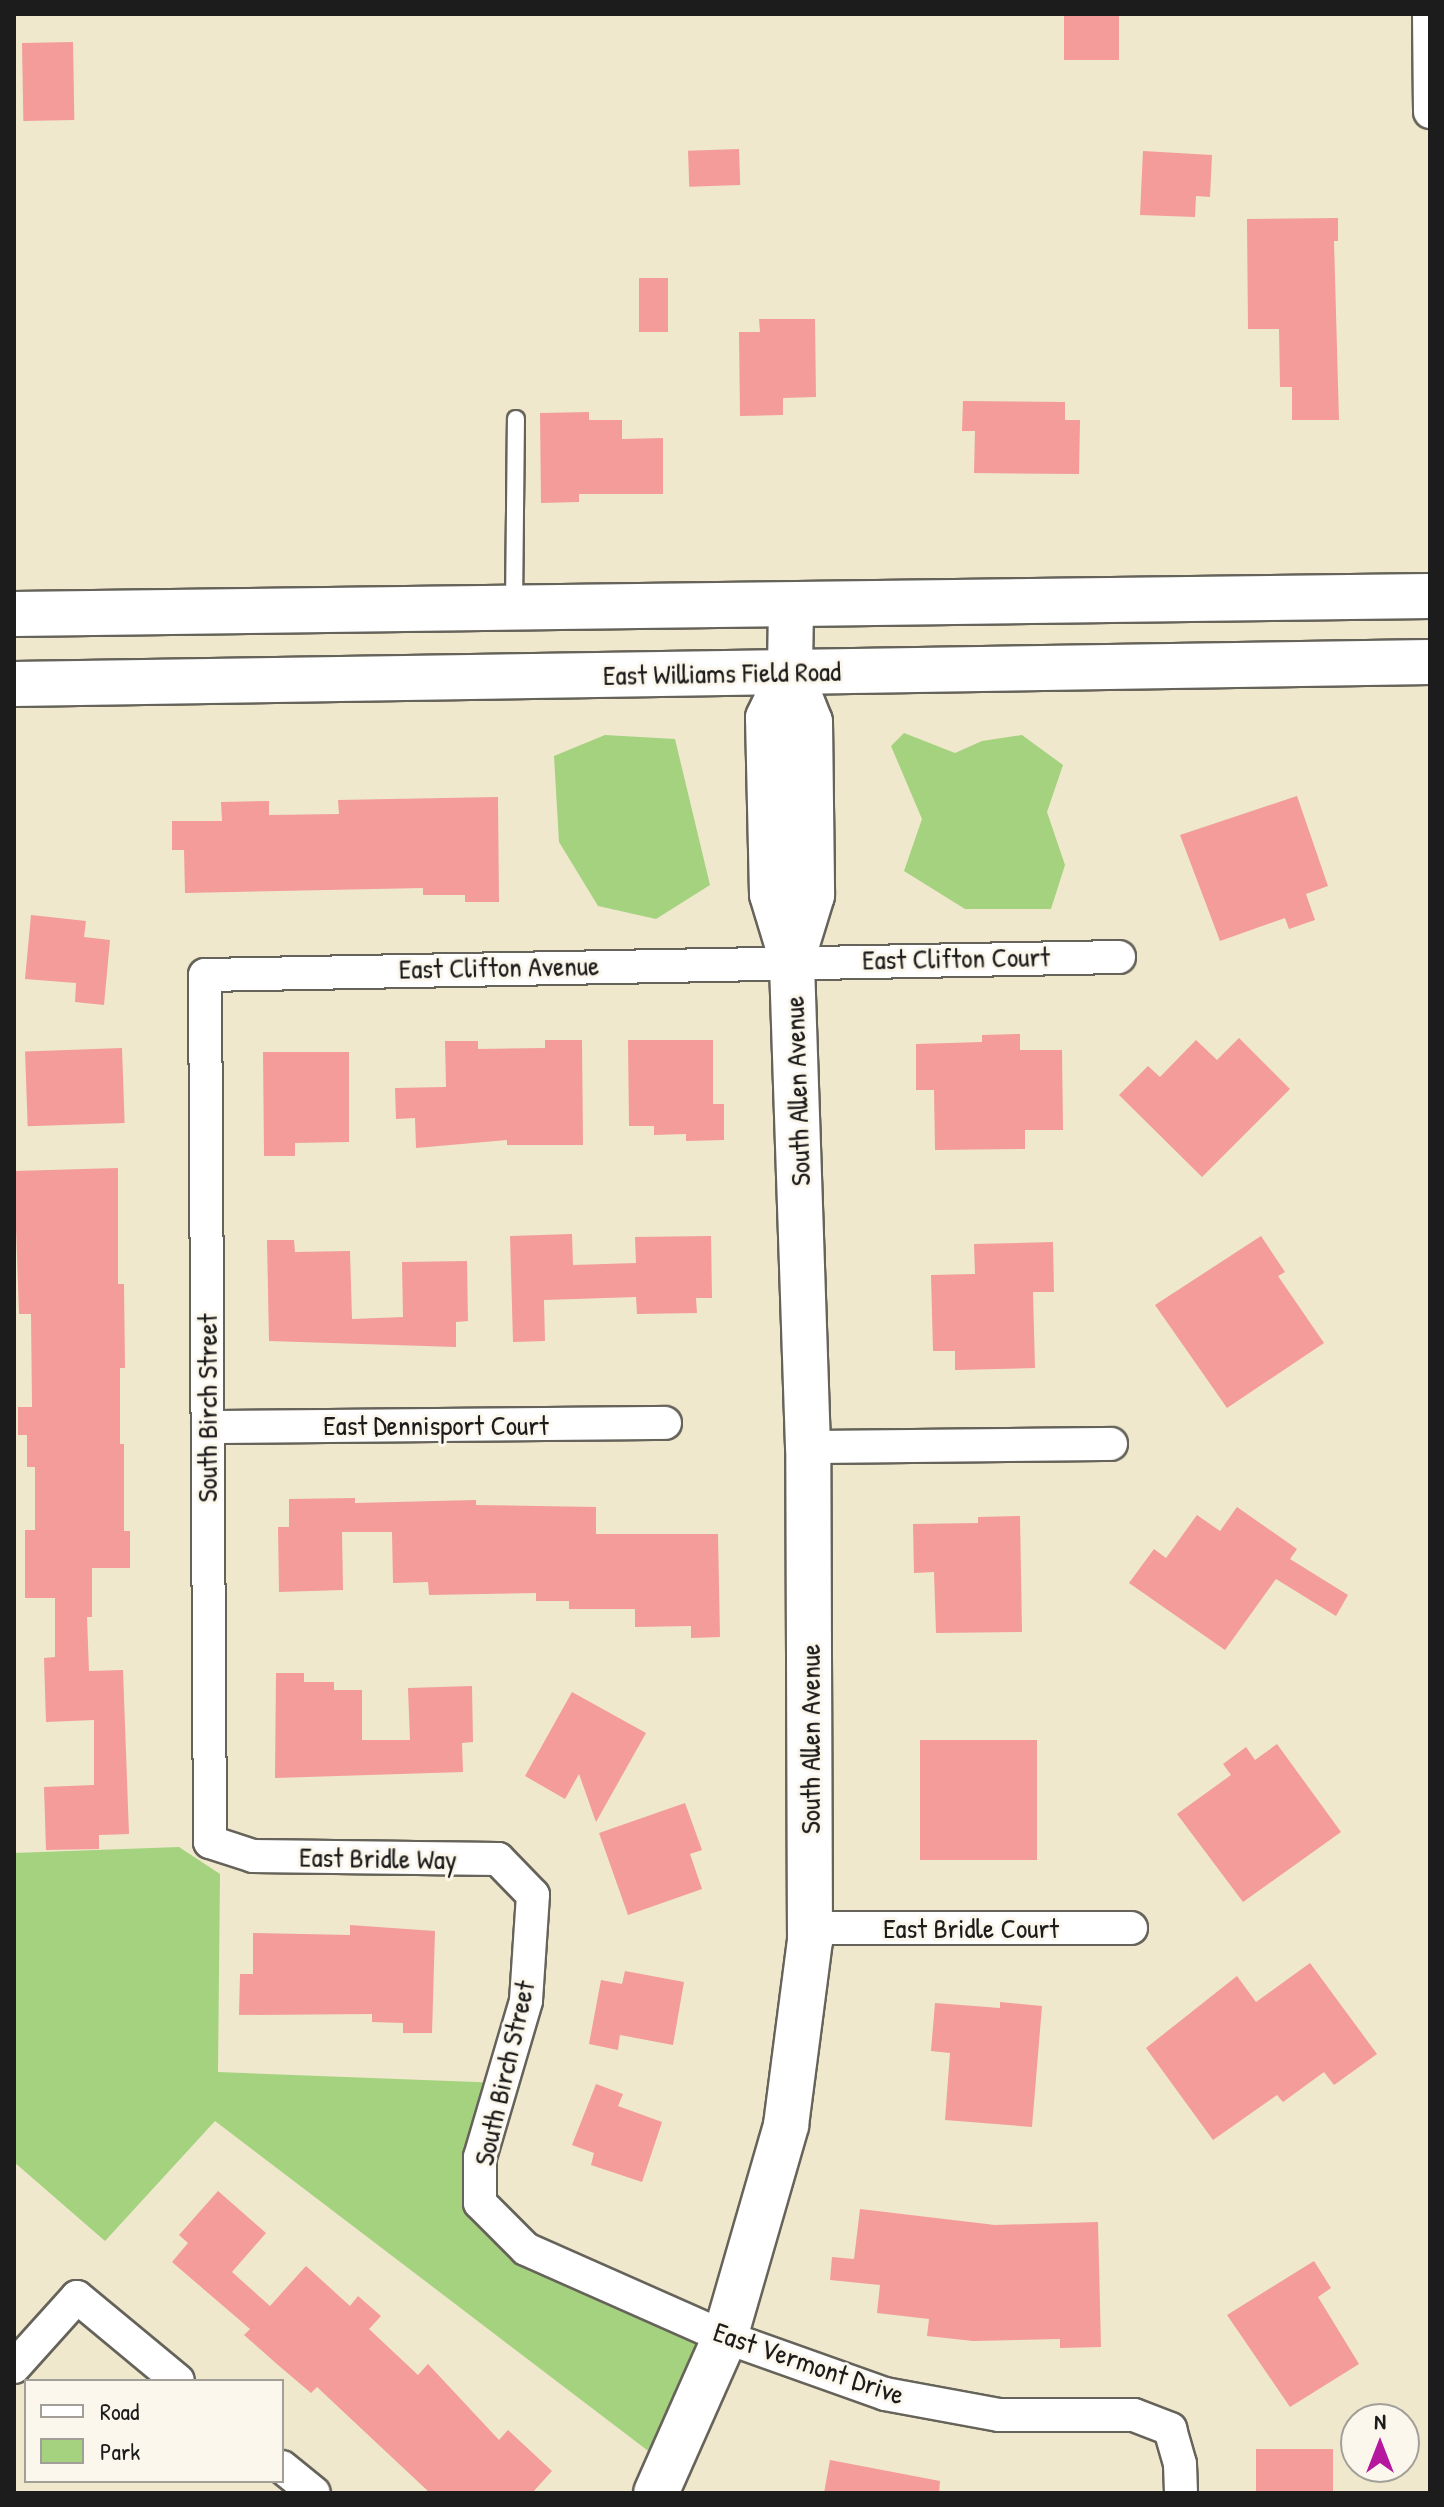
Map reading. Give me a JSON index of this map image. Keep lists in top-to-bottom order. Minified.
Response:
{"streets":{"main road":["East Williams Field Road","South Allen Avenue"],"street":["East Clifton Court","East Clifton Avenue","South Birch Street","East Dennisport Court","East Bridle Way","East Bridle Court","East Vermont Drive"]},"crossings":[["East Williams Field Road","South Allen Avenue"],["East Clifton Court","East Clifton Avenue"],["East Clifton Court","South Allen Avenue"],["East Clifton Avenue","South Allen Avenue"],["East Clifton Avenue","South Birch Street"],["South Allen Avenue","East Bridle Court"],["South Allen Avenue","East Vermont Drive"],["South Birch Street","East Dennisport Court"],["South Birch Street","East Bridle Way"],["South Birch Street","East Vermont Drive"]],"legend":["Road","Park"],"north":"top"}
